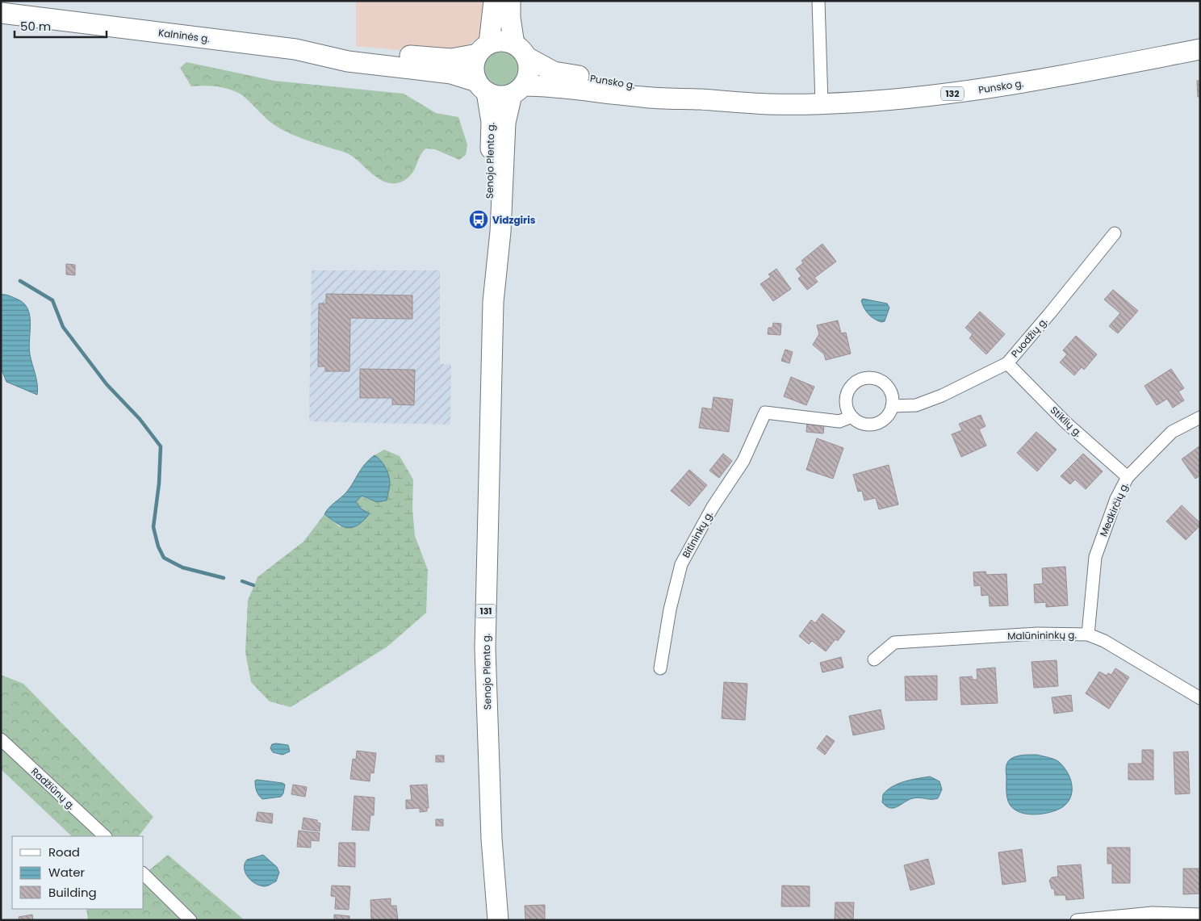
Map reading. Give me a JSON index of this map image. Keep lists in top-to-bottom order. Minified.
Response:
{"streets":{"main road":["Kalninės g.","Punsko g.","132","Senojo Plento g.","131"],"street":["Puodžių g.","Stiklių g.","Medkirčių g.","Bitininkų g.","Malūnininkų g.","Radžiūnų g."]},"crossings":[["Kalninės g.","Punsko g."],["Kalninės g.","Senojo Plento g."],["Punsko g.","Senojo Plento g."],["Puodžių g.","Stiklių g."],["Puodžių g.","Bitininkų g."],["Stiklių g.","Medkirčių g."],["Medkirčių g.","Malūnininkų g."]],"places":{"bus stop":["Vidzgiris"]},"legend":["Road","Water","Building"],"scale_bar":"50 m"}
